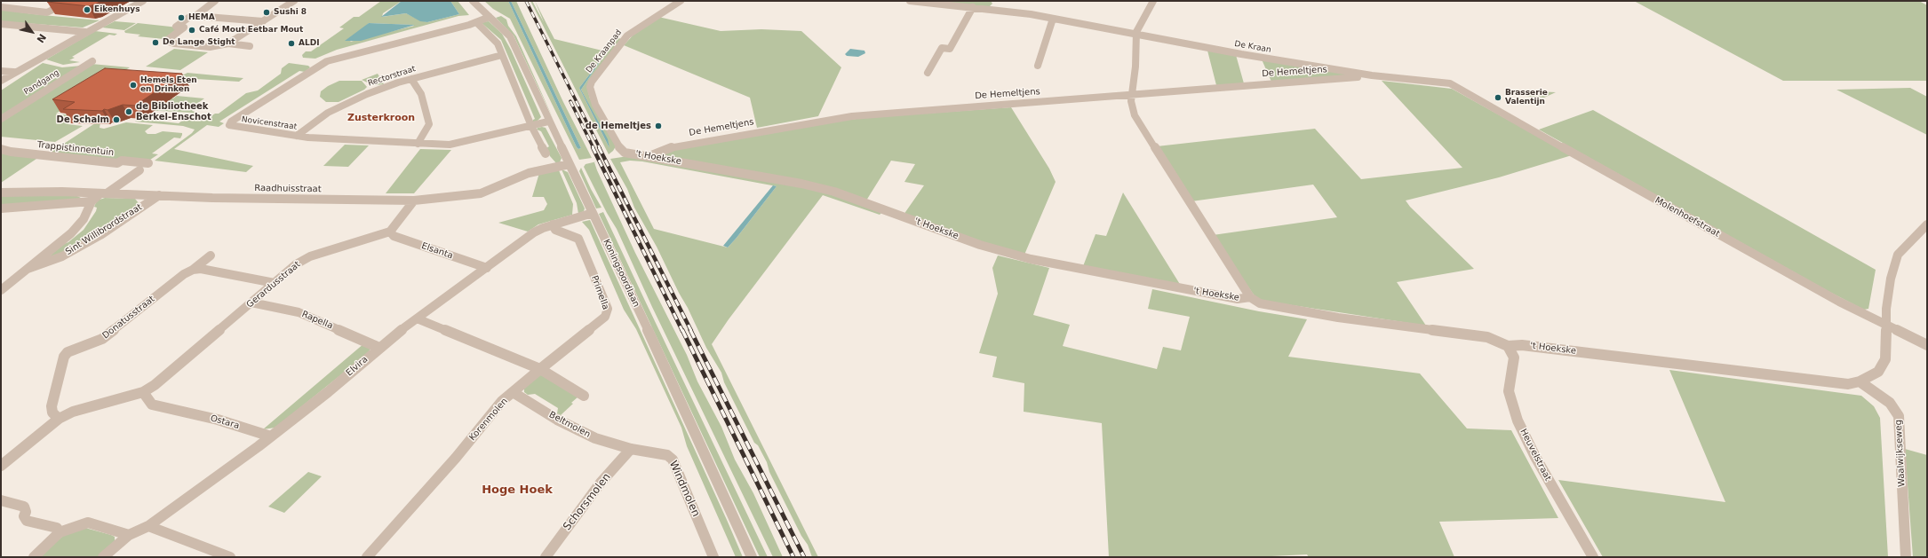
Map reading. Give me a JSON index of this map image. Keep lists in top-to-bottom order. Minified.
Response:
{"streets":{"street":["De Kraan","De Kraanpad","De Hemeltjens","Rectorstraat","Pandgang","Novicenstraat","Trappistinnentuin","'t Hoekske","Raadhuisstraat","Molenhoefstraat","Sint Willibrordstraat","Elsanta","Koningsoordlaan","Gerardusstraat","Primella","Donatusstraat","Rapella","Elvira","Korenmolen","Ostara","Beltmolen","Waalwijkseweg","Heuvelstraat","Windmolen","Schorsmolen"]},"crossings":[["De Kraan","De Hemeltjens"],["De Kraan","'t Hoekske"],["De Kraan","Molenhoefstraat"],["De Kraanpad","'t Hoekske"],["De Hemeltjens","'t Hoekske"],["Rectorstraat","Novicenstraat"],["Novicenstraat","Koningsoordlaan"],["'t Hoekske","Waalwijkseweg"],["'t Hoekske","Heuvelstraat"],["Raadhuisstraat","Sint Willibrordstraat"],["Raadhuisstraat","Koningsoordlaan"],["Elsanta","Gerardusstraat"],["Elsanta","Elvira"],["Koningsoordlaan","Elvira"],["Gerardusstraat","Donatusstraat"],["Gerardusstraat","Rapella"],["Gerardusstraat","Ostara"],["Primella","Elvira"],["Primella","Korenmolen"],["Rapella","Elvira"],["Elvira","Ostara"],["Korenmolen","Beltmolen"],["Beltmolen","Windmolen"],["Beltmolen","Schorsmolen"],["Windmolen","Schorsmolen"]],"districts":["Zusterkroon","Hoge Hoek"],"places":["Eikenhuys","Sushi 8","HEMA","Café Mout Eetbar Mout","De Lange Stight","ALDI","Hemels Eten en Drinken","Brasserie Valentijn","de Bibliotheek Berkel-Enschot","De Schalm","de Hemeltjes"],"north":"bottom right"}
